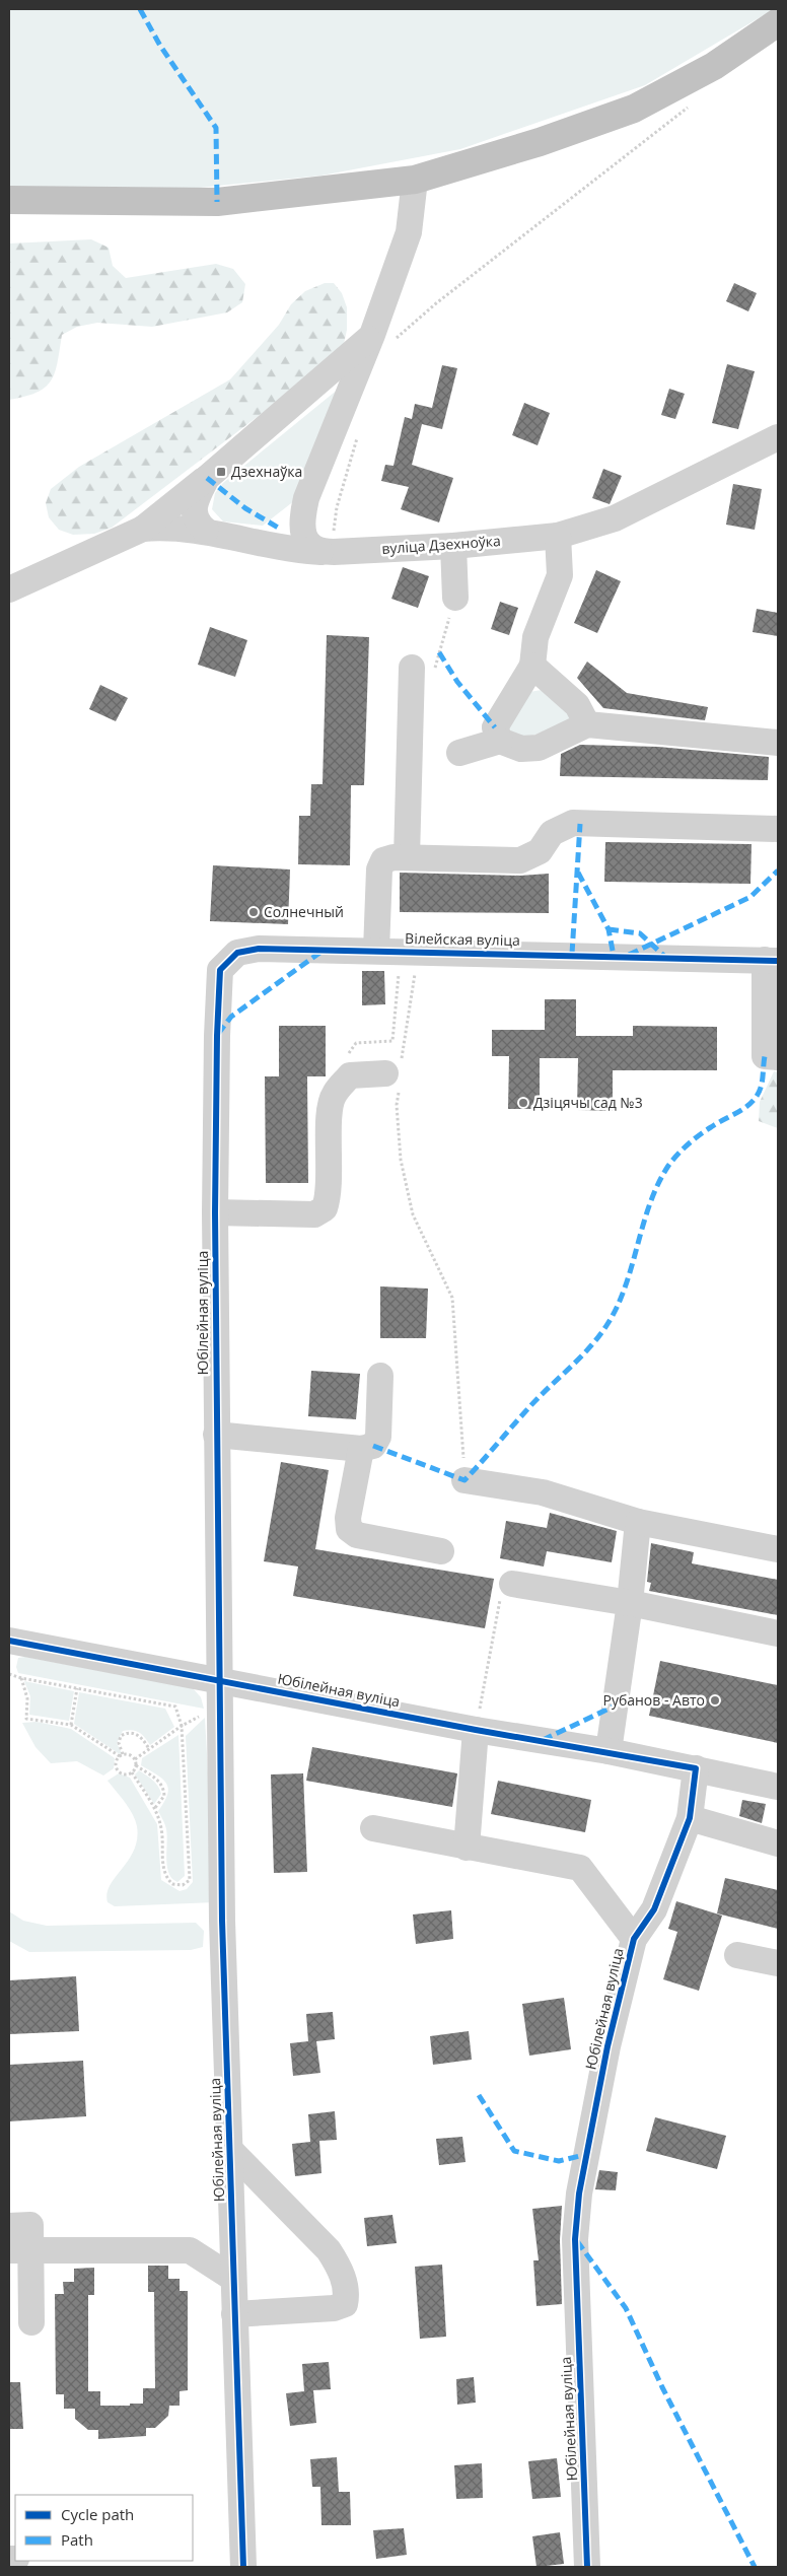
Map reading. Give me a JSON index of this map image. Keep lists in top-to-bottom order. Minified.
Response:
{"streets":{"street":["вуліца Дзехноўка","Вілейская вуліца","Юбілейная вуліца"]},"crossings":[["Вілейская вуліца","Юбілейная вуліца"]],"places":{"transit":["Дзехнаўка"],"other":["Солнечный","Дзіцячы сад №3","Рубанов - Авто"]},"legend":["Cycle path","Path"]}
